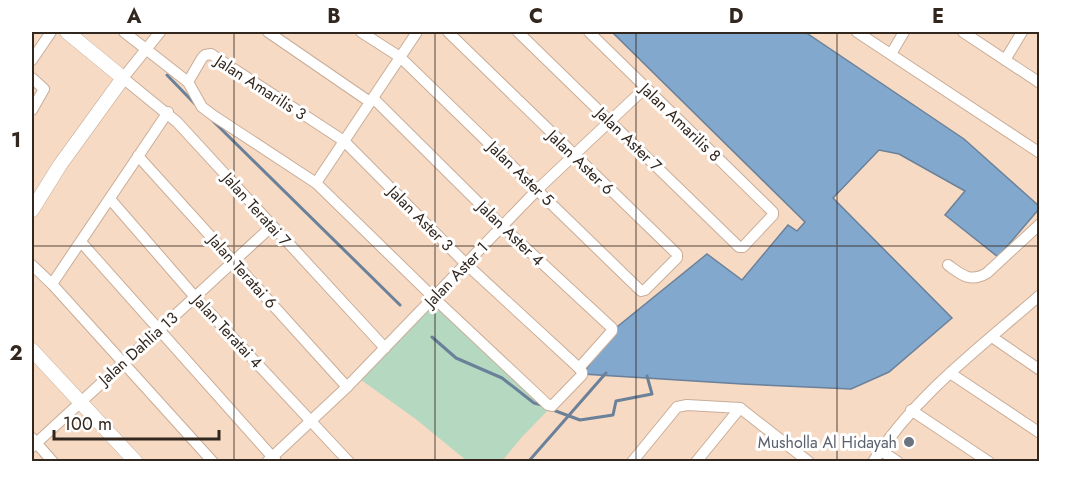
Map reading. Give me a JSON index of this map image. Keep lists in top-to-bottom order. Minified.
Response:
{"streets":{"street":["Jalan Amarilis 3","Jalan Amarilis 8","Jalan Aster 7","Jalan Aster 6","Jalan Aster 5","Jalan Teratai 7","Jalan Aster 3","Jalan Aster 4","Jalan Teratai 6","Jalan Aster 1","Jalan Teratai 4","Jalan Dahlia 13"]},"crossings":[["Jalan Amarilis 3","Jalan Aster 3"],["Jalan Amarilis 8","Jalan Aster 7"],["Jalan Amarilis 8","Jalan Aster 1"],["Jalan Aster 7","Jalan Aster 1"],["Jalan Aster 6","Jalan Aster 5"],["Jalan Aster 6","Jalan Aster 1"],["Jalan Aster 5","Jalan Aster 1"],["Jalan Teratai 7","Jalan Aster 1"],["Jalan Teratai 7","Jalan Dahlia 13"],["Jalan Aster 3","Jalan Aster 4"],["Jalan Aster 3","Jalan Aster 1"],["Jalan Aster 4","Jalan Aster 1"],["Jalan Teratai 6","Jalan Aster 1"],["Jalan Teratai 6","Jalan Dahlia 13"],["Jalan Aster 1","Jalan Teratai 4"],["Jalan Teratai 4","Jalan Dahlia 13"]],"places":["Musholla Al Hidayah"],"scale_bar":"100 m","grid":{"columns":["A","B","C","D","E"],"rows":["1","2"]}}
